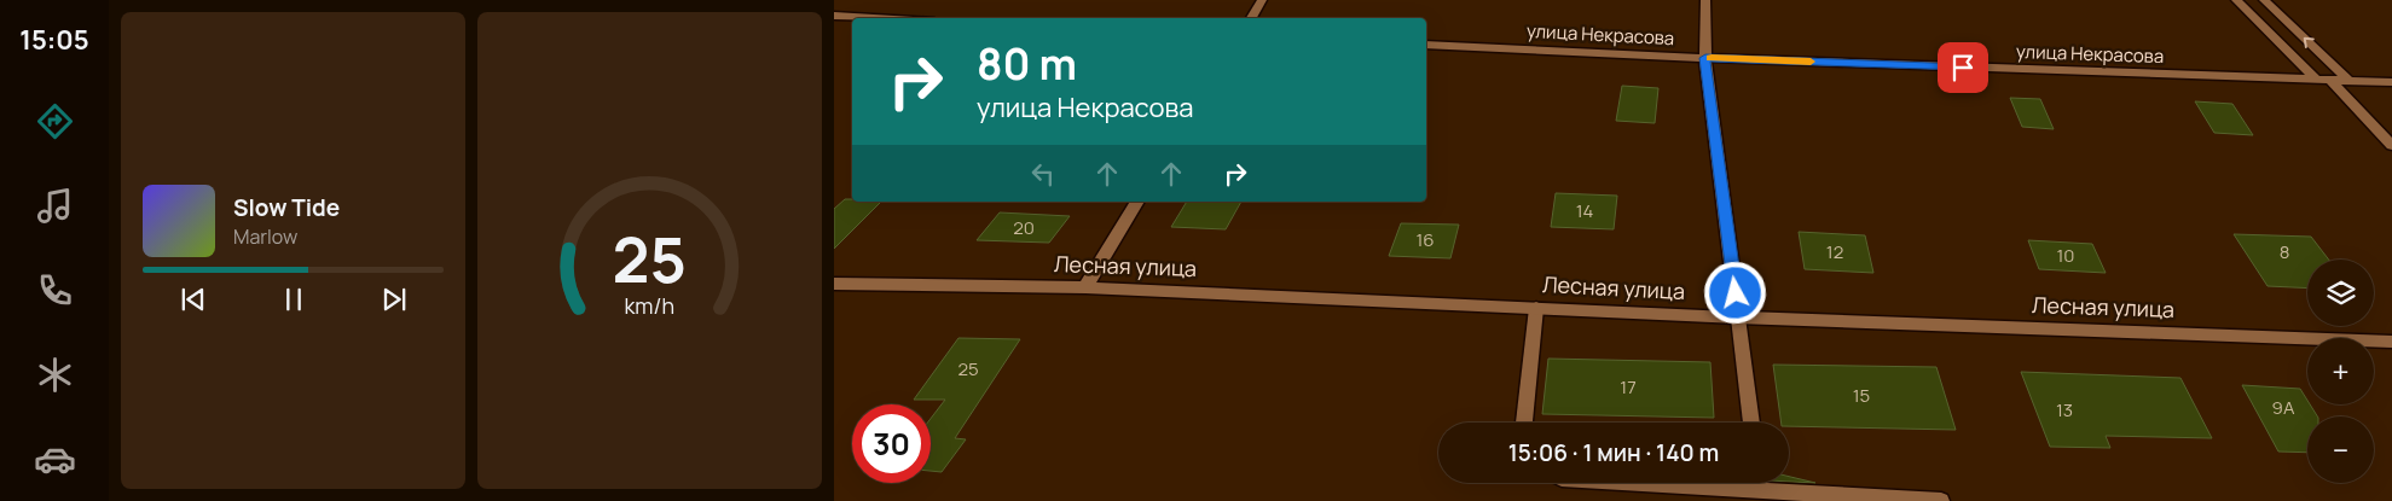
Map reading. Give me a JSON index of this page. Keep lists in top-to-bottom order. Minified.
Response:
{"streets":{"street":["улица Некрасова","Лесная улица"]},"house_numbers":["14","20","16","12","8","10","25","17","15","9А","13"],"page":{"tabs":"15:05","turn":["80 m","улица Некрасова"],"song":["Slow Tide","Marlow"],"map_buttons":["+","−"],"limit":"30","trip":"15:06 · 1 мин · 140 m","gauge":["25","km/h"]}}
